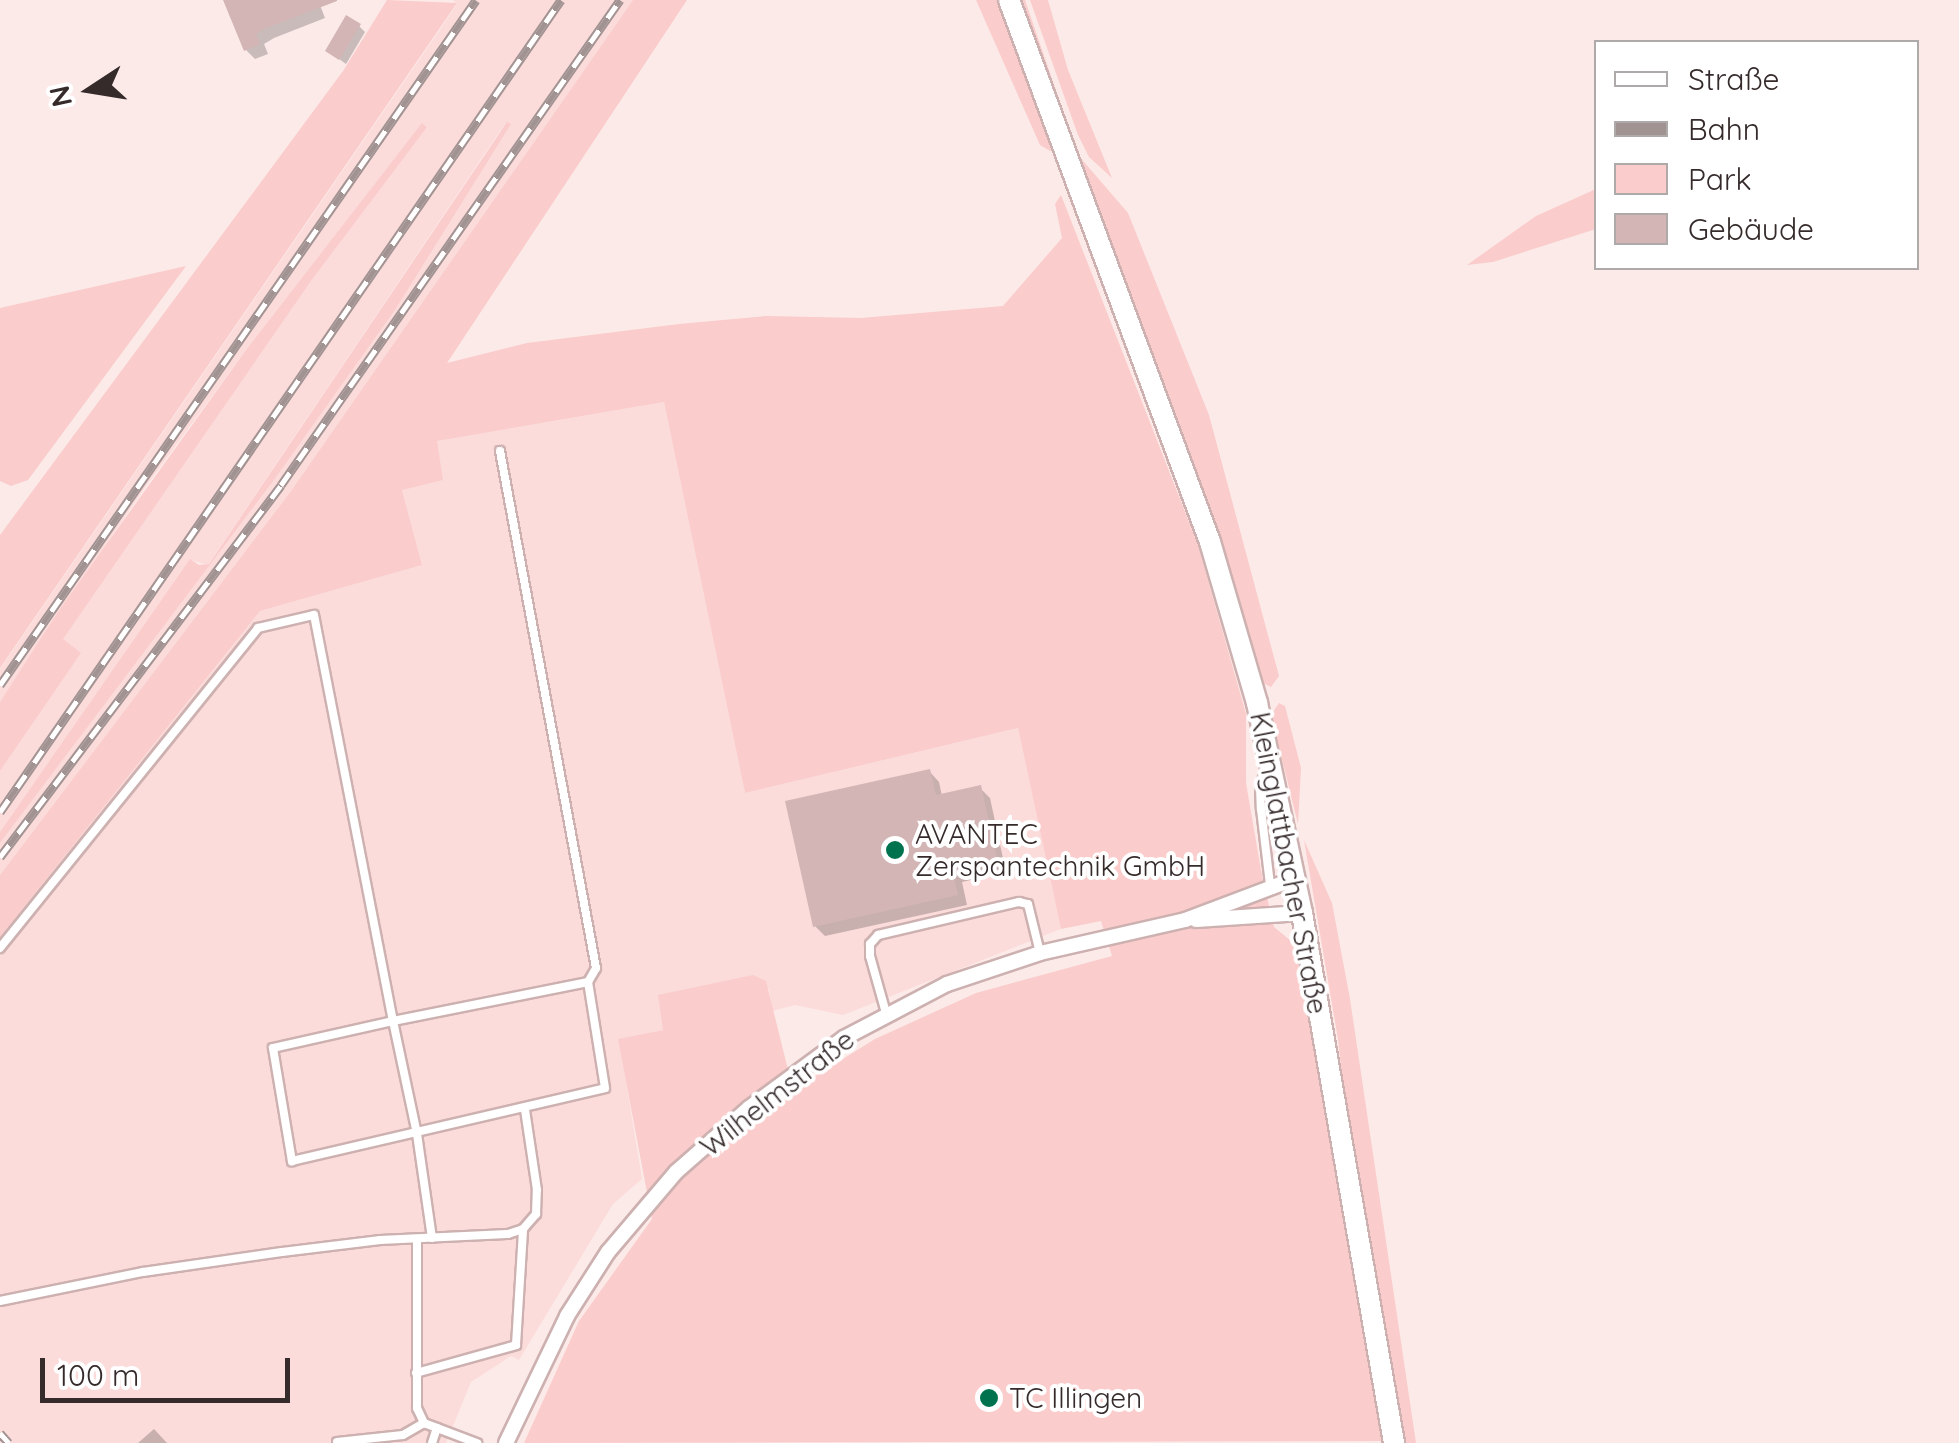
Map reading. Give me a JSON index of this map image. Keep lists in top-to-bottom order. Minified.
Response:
{"streets":{"street":["Kleinglattbacher Straße","Wilhelmstraße"]},"crossings":[["Kleinglattbacher Straße","Wilhelmstraße"]],"places":["AVANTEC Zerspantechnik GmbH","TC Illingen"],"legend":["Straße","Bahn","Park","Gebäude"],"scale_bar":"100 m","north":"left"}
